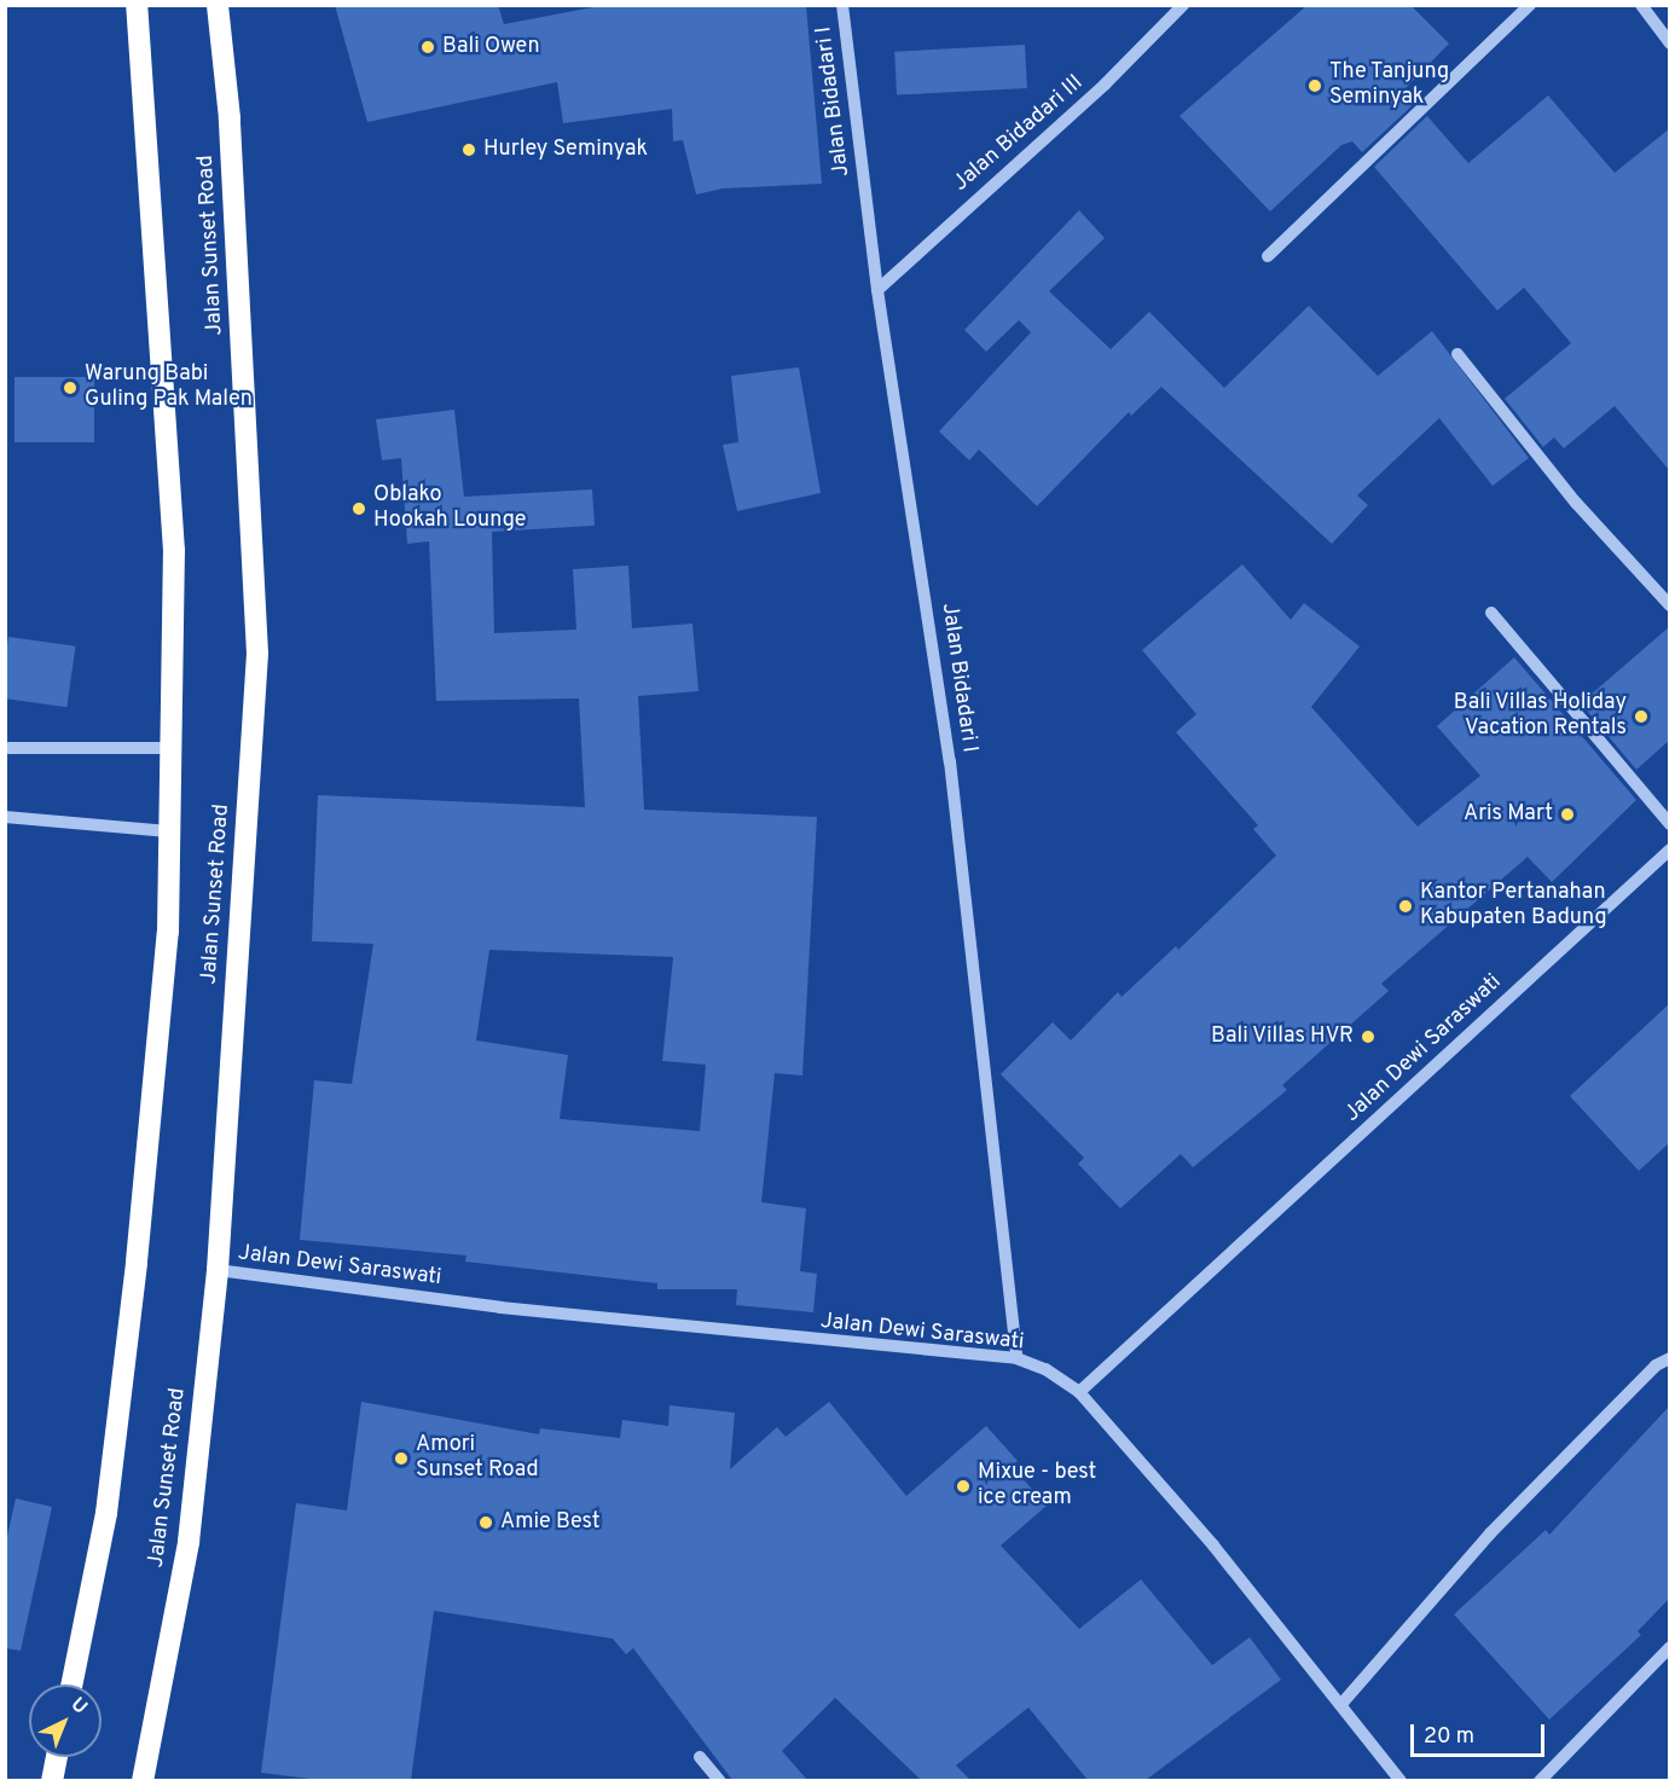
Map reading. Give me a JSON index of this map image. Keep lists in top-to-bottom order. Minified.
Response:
{"streets":{"highway":["Jalan Sunset Road"],"street":["Jalan Bidadari I","Jalan Bidadari III","Jalan Dewi Saraswati"]},"crossings":[["Jalan Bidadari I","Jalan Bidadari III"],["Jalan Bidadari I","Jalan Dewi Saraswati"],["Jalan Sunset Road","Jalan Dewi Saraswati"]],"places":["Bali Owen","The Tanjung Seminyak","Hurley Seminyak","Warung Babi Guling Pak Malen","Oblako Hookah Lounge","Bali Villas Holiday Vacation Rentals","Aris Mart","Kantor Pertanahan Kabupaten Badung","Bali Villas HVR","Amori Sunset Road","Mixue - best ice cream","Amie Best"],"scale_bar":"20 m","north":"top right"}
